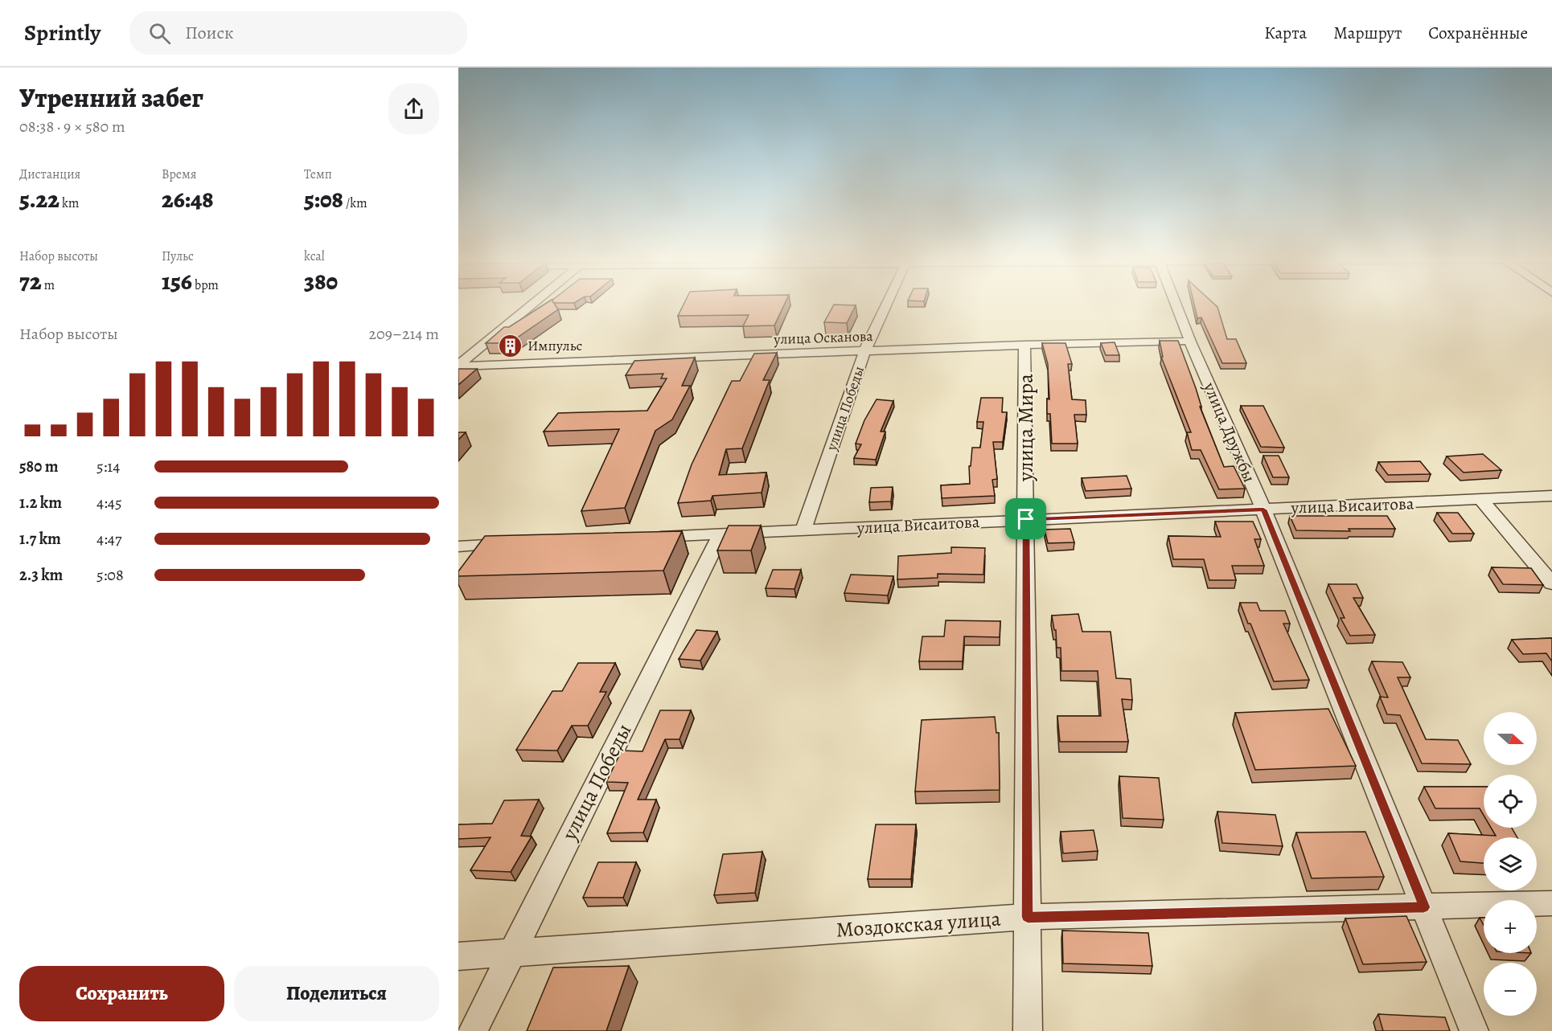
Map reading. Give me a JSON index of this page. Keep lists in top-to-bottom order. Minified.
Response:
{"streets":{"street":["улица Осканова","улица Победы","улица Мира","улица Дружбы","улица Висаитова","Моздокская улица"]},"crossings":[["улица Осканова","улица Победы"],["улица Осканова","улица Мира"],["улица Осканова","улица Дружбы"],["улица Победы","улица Висаитова"],["улица Победы","Моздокская улица"],["улица Мира","улица Висаитова"],["улица Мира","Моздокская улица"],["улица Дружбы","улица Висаитова"],["улица Дружбы","Моздокская улица"]],"places":{"building":["Импульс"]},"north":"right","page":{"header":"Sprintly","search":"Поиск","nav":["Карта","Маршрут","Сохранённые"],"heading":["Утренний забег","08:38 · 9 × 580 m"],"stats":[["Дистанция","5.22 km"],["Время","26:48"],["Темп","5:08 /km"],["Набор высоты","72 m"],["Пульс","156 bpm"],["kcal","380"]],"chart":["Набор высоты","209–214 m"],"list":[{"name":"580 m","note":"5:14"},{"name":"1.2 km","note":"4:45"},{"name":"1.7 km","note":"4:47"},{"name":"2.3 km","note":"5:08"}],"map_buttons":["+","−"],"buttons":["Сохранить","Поделиться"]}}
